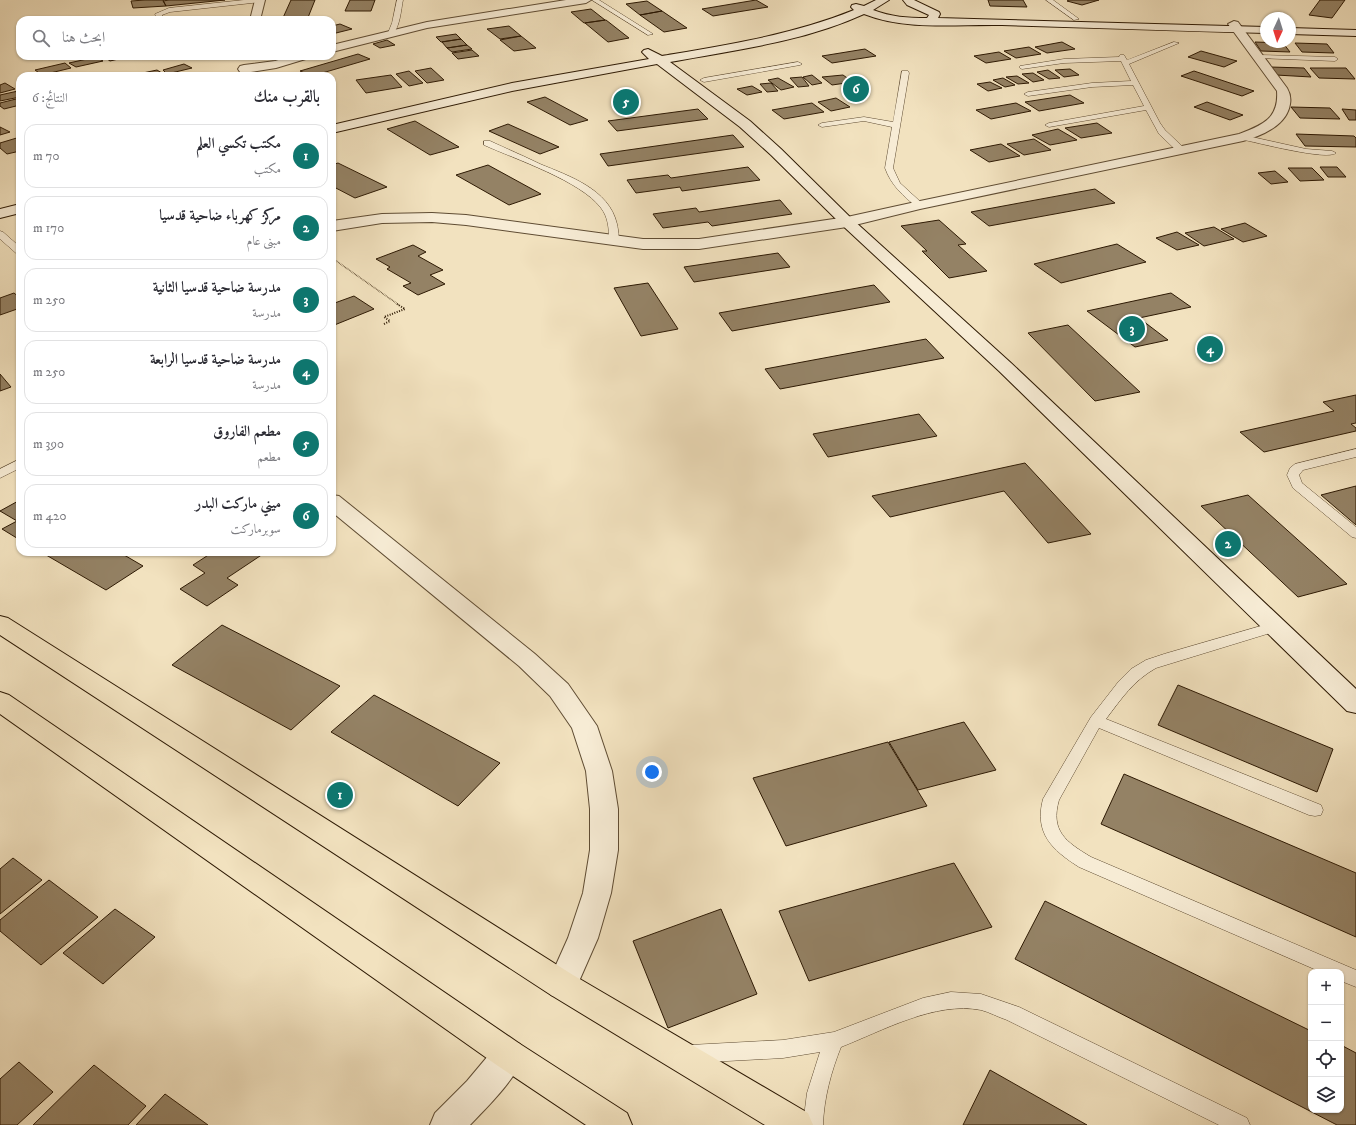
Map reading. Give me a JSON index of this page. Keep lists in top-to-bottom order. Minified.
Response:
{"north":"bottom","page":{"search":"ابحث هنا","heading":["بالقرب منك","النتائج: 6"],"pins":["6","5","3","4","2","1"],"list":[{"mark":"1","name":"مكتب تكسي العلم","note":"مكتب","value":"70 m"},{"mark":"2","name":"مركز كهرباء ضاحية قدسيا","note":"مبنى عام","value":"170 m"},{"mark":"3","name":"مدرسة ضاحية قدسيا الثانية","note":"مدرسة","value":"250 m"},{"mark":"4","name":"مدرسة ضاحية قدسيا الرابعة","note":"مدرسة","value":"250 m"},{"mark":"5","name":"مطعم الفاروق","note":"مطعم","value":"390 m"},{"mark":"6","name":"ميني ماركت البدر","note":"سوبرماركت","value":"420 m"}],"map_buttons":["+","−"]}}
